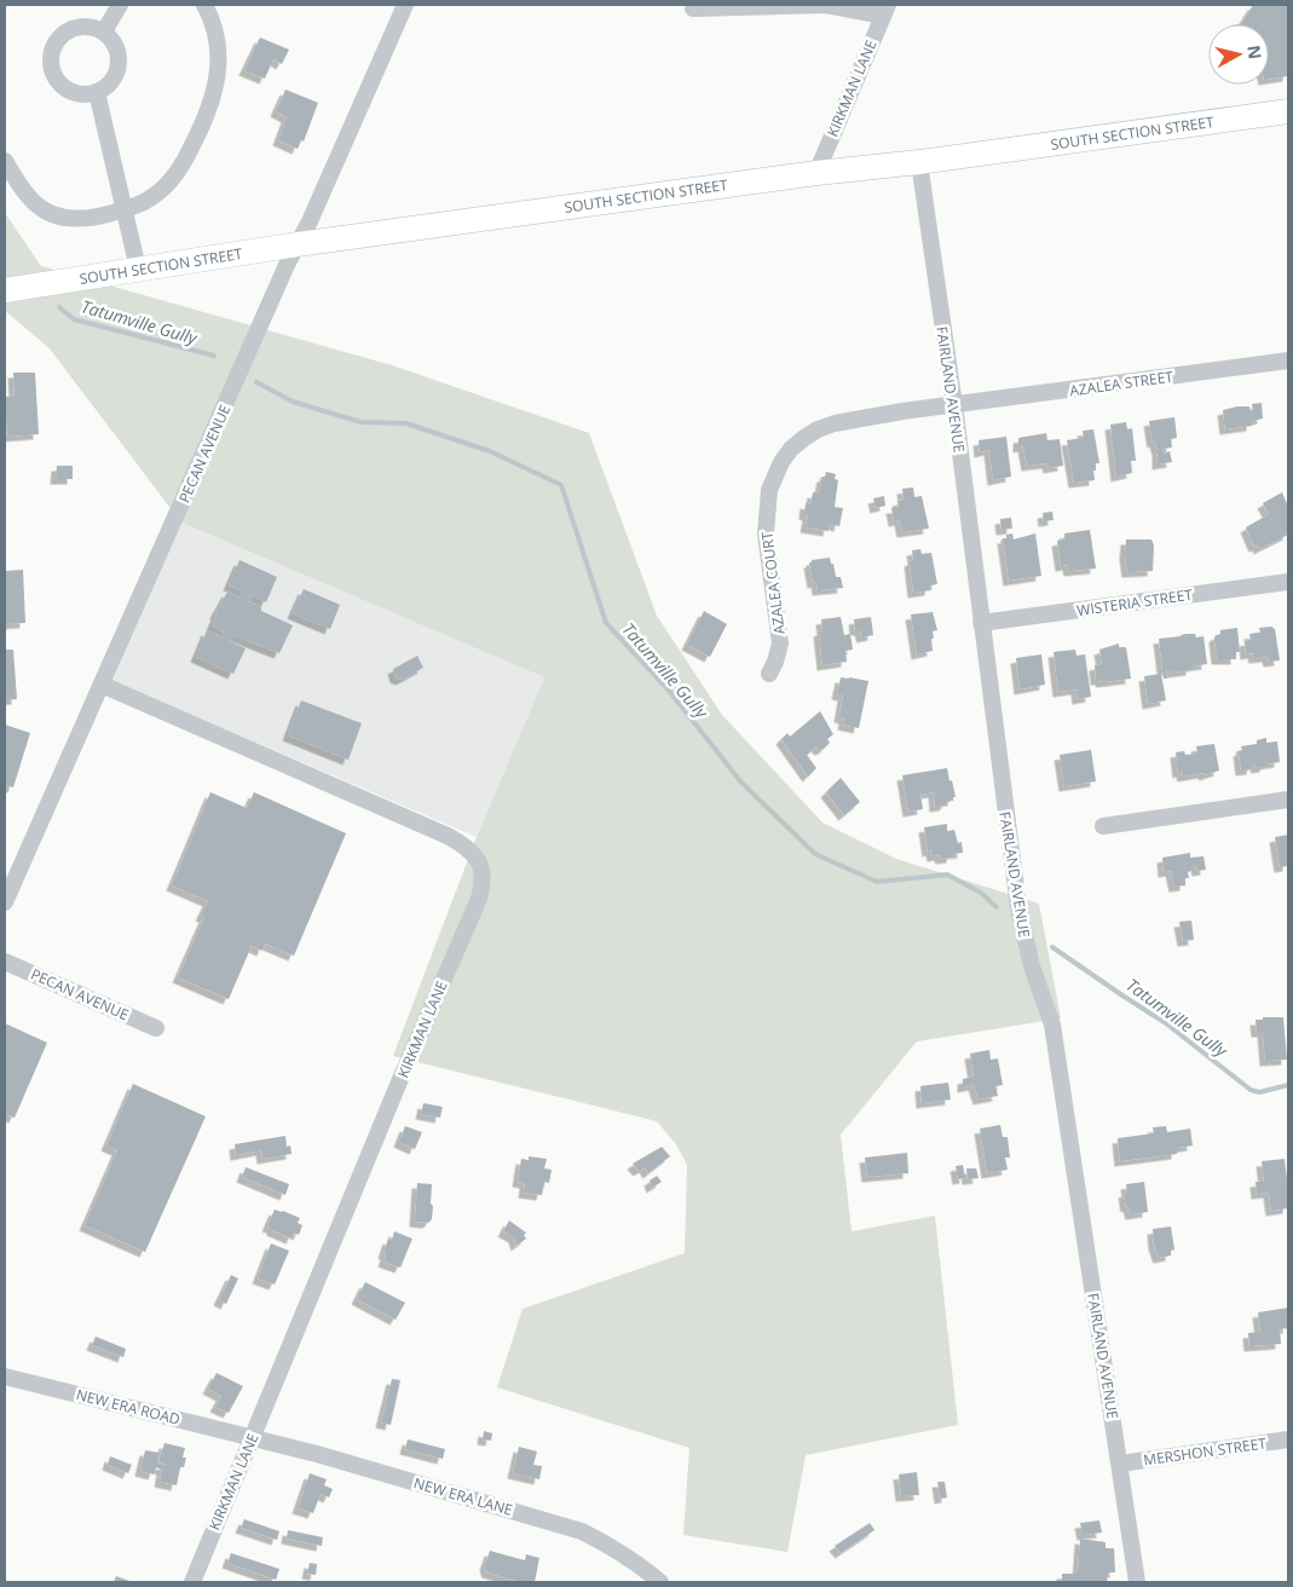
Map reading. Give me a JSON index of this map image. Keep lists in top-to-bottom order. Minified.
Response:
{"streets":{"street":["KIRKMAN LANE","SOUTH SECTION STREET","AZALEA STREET","FAIRLAND AVENUE","PECAN AVENUE","AZALEA COURT","WISTERIA STREET","NEW ERA ROAD","MERSHON STREET","NEW ERA LANE"]},"crossings":[["KIRKMAN LANE","SOUTH SECTION STREET"],["KIRKMAN LANE","PECAN AVENUE"],["KIRKMAN LANE","NEW ERA ROAD"],["KIRKMAN LANE","NEW ERA LANE"],["SOUTH SECTION STREET","FAIRLAND AVENUE"],["SOUTH SECTION STREET","PECAN AVENUE"],["AZALEA STREET","FAIRLAND AVENUE"],["AZALEA STREET","AZALEA COURT"],["FAIRLAND AVENUE","AZALEA COURT"],["FAIRLAND AVENUE","WISTERIA STREET"],["FAIRLAND AVENUE","MERSHON STREET"],["NEW ERA ROAD","NEW ERA LANE"]],"water":["Tatumville Gully"],"north":"right"}
